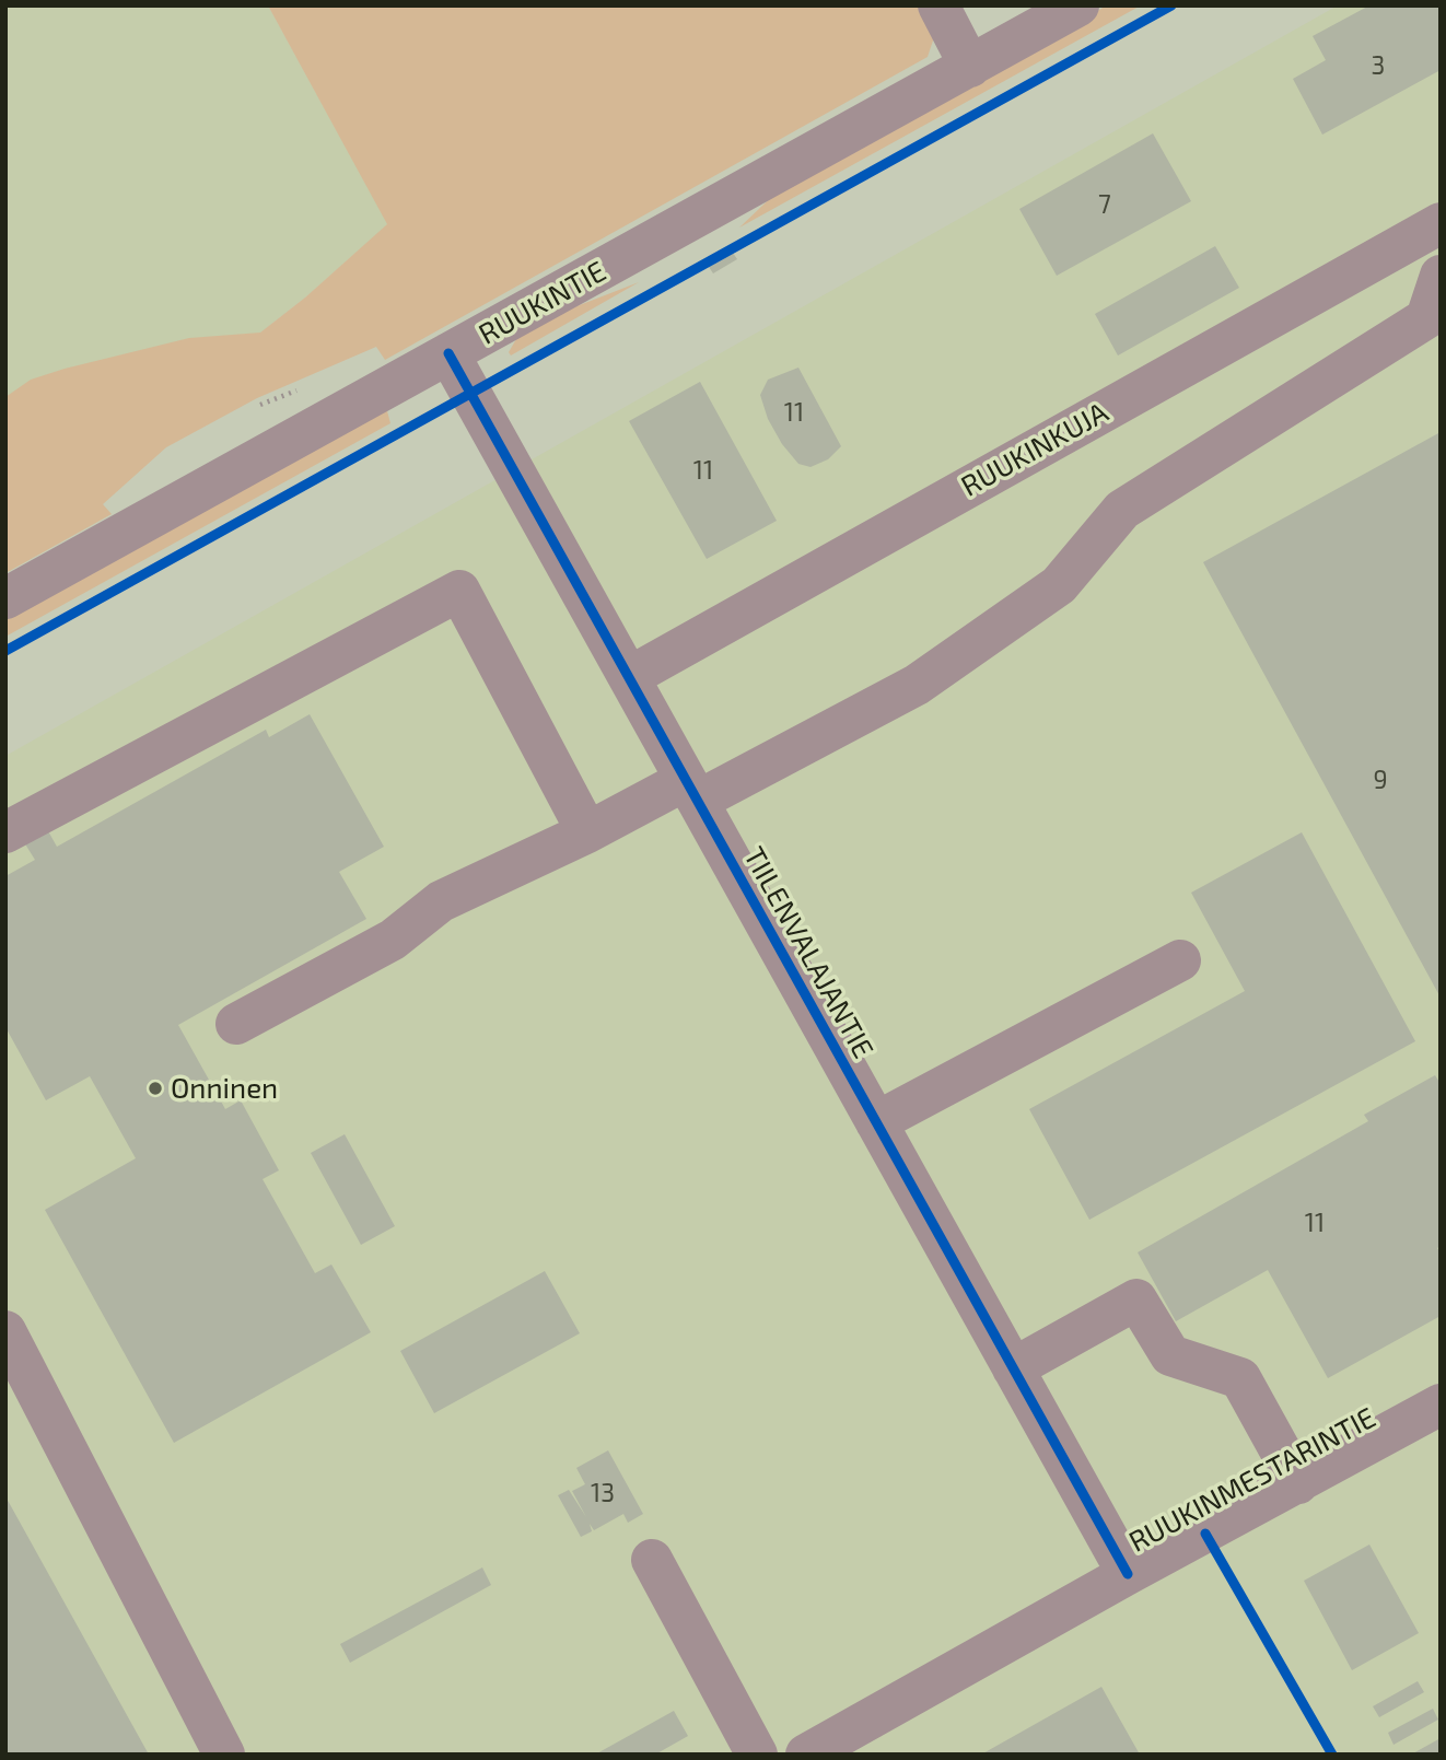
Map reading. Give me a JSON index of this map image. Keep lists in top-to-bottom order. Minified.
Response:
{"streets":{"street":["RUUKINTIE","RUUKINKUJA","TIILENVALAJANTIE","RUUKINMESTARINTIE"]},"crossings":[["RUUKINTIE","TIILENVALAJANTIE"],["RUUKINKUJA","TIILENVALAJANTIE"],["TIILENVALAJANTIE","RUUKINMESTARINTIE"]],"places":["Onninen"],"house_numbers":["3","7","11","11","9","11","13"]}
